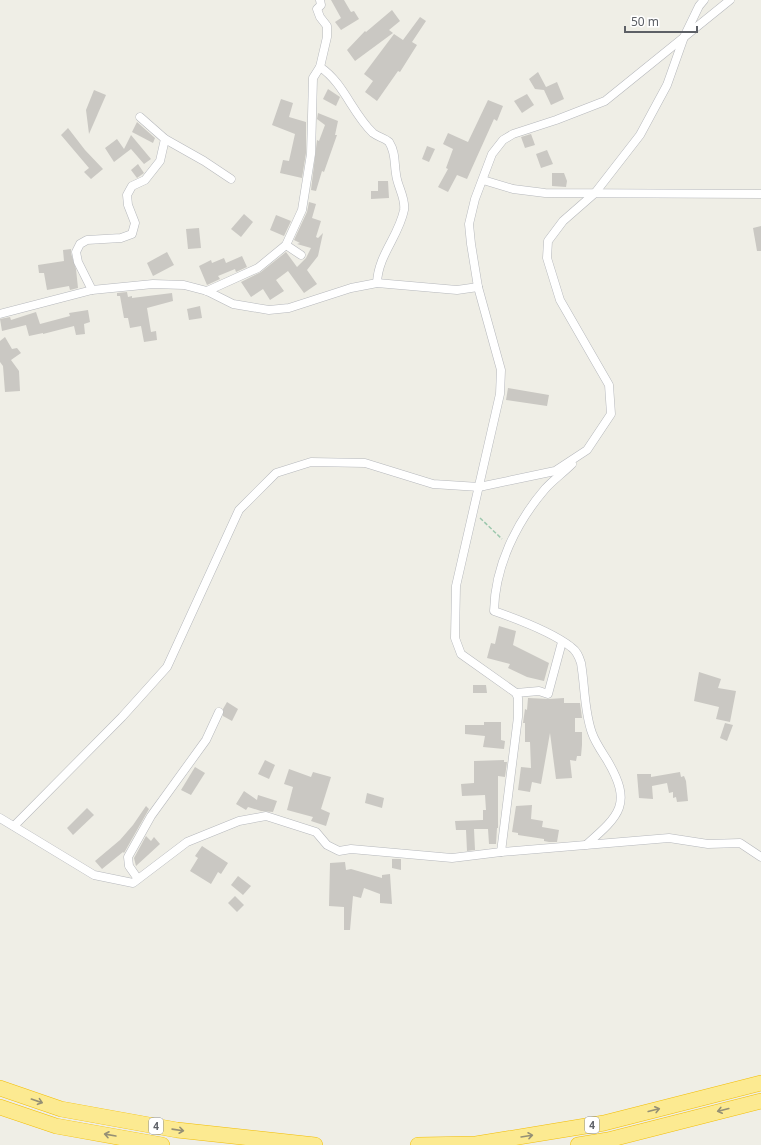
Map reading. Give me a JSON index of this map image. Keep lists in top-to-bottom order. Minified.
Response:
{"streets":{"highway":["4"]},"scale_bar":"50 m"}
